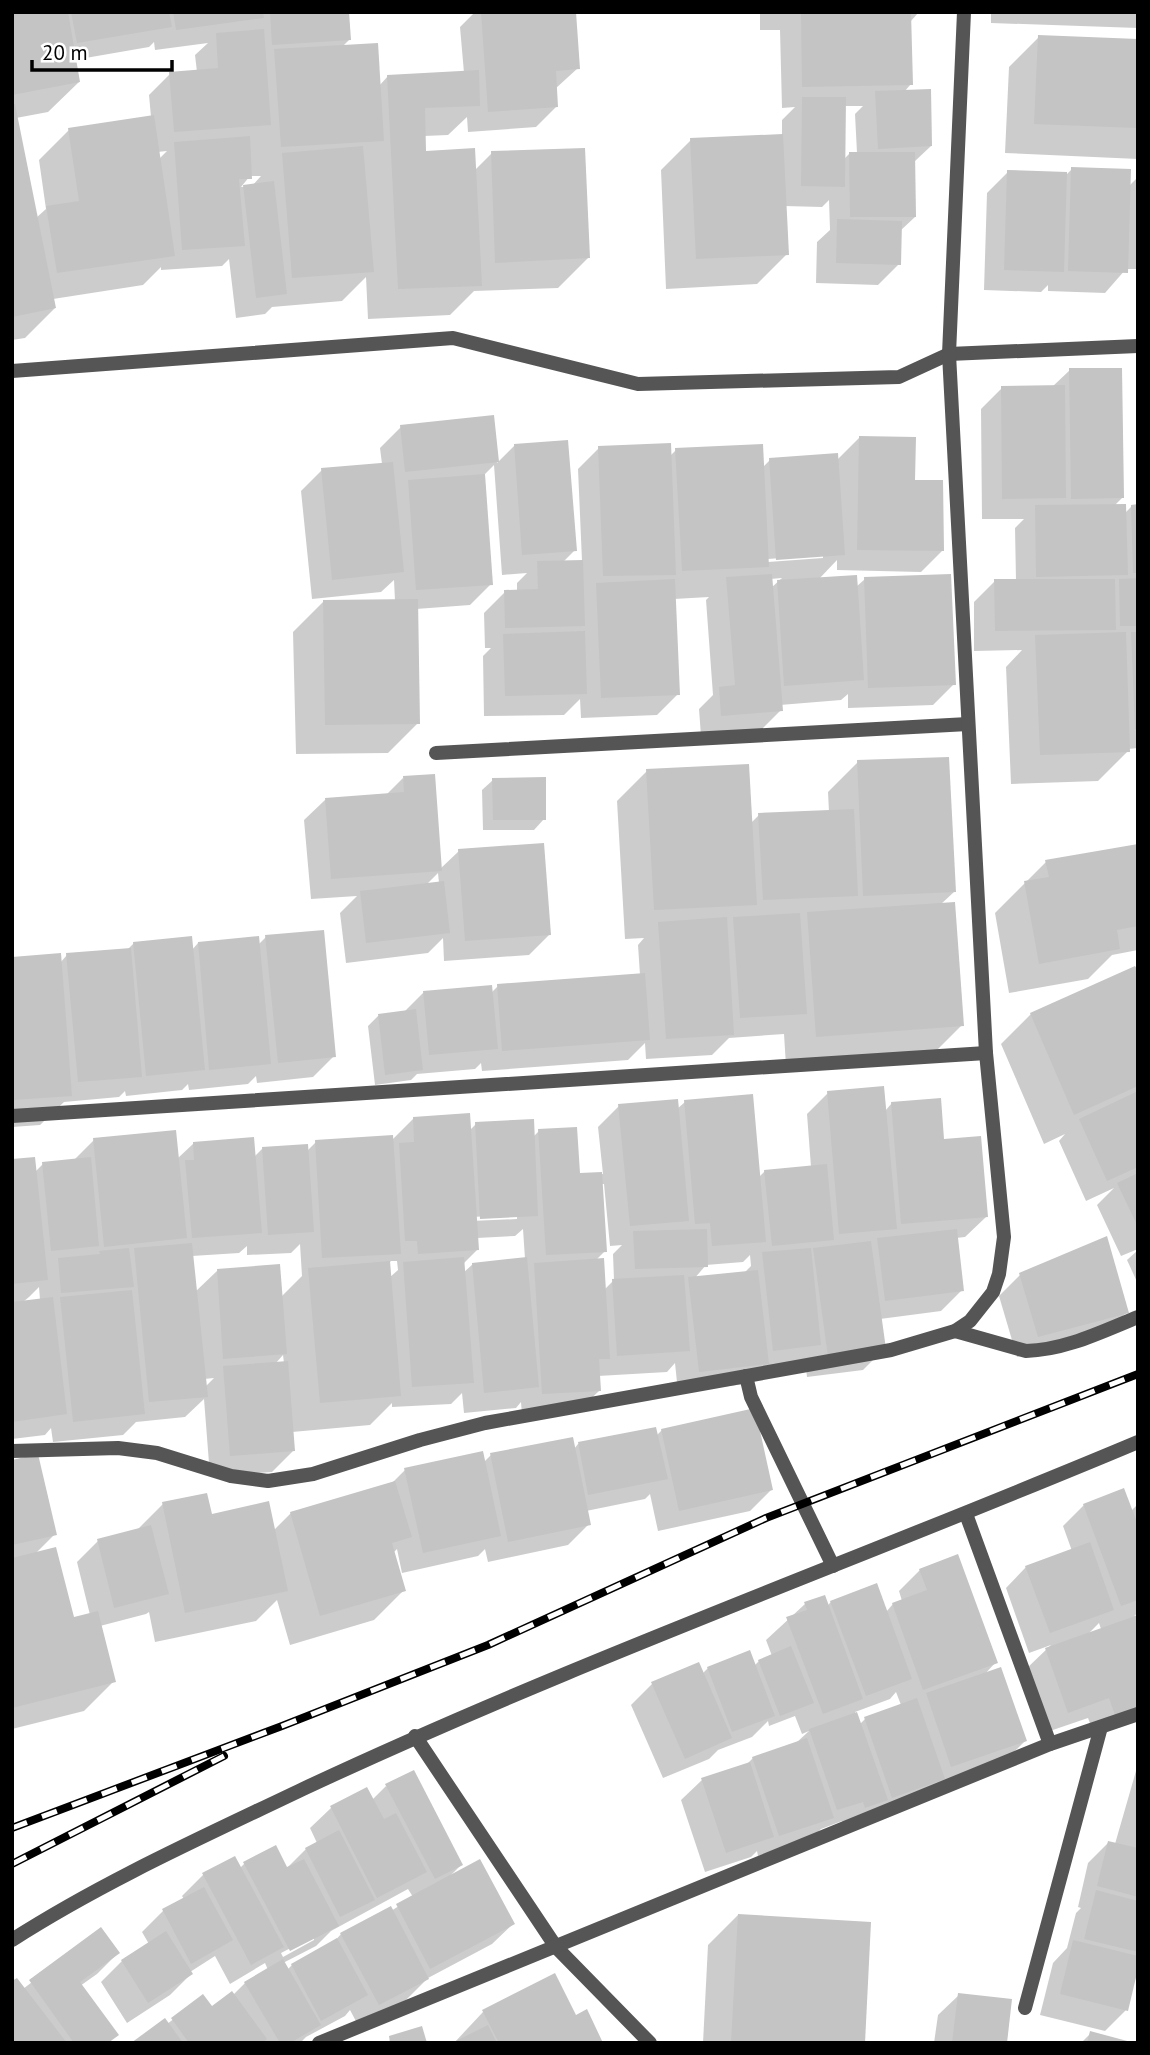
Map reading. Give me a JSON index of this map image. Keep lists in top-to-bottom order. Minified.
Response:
{"scale_bar":"20 m"}
